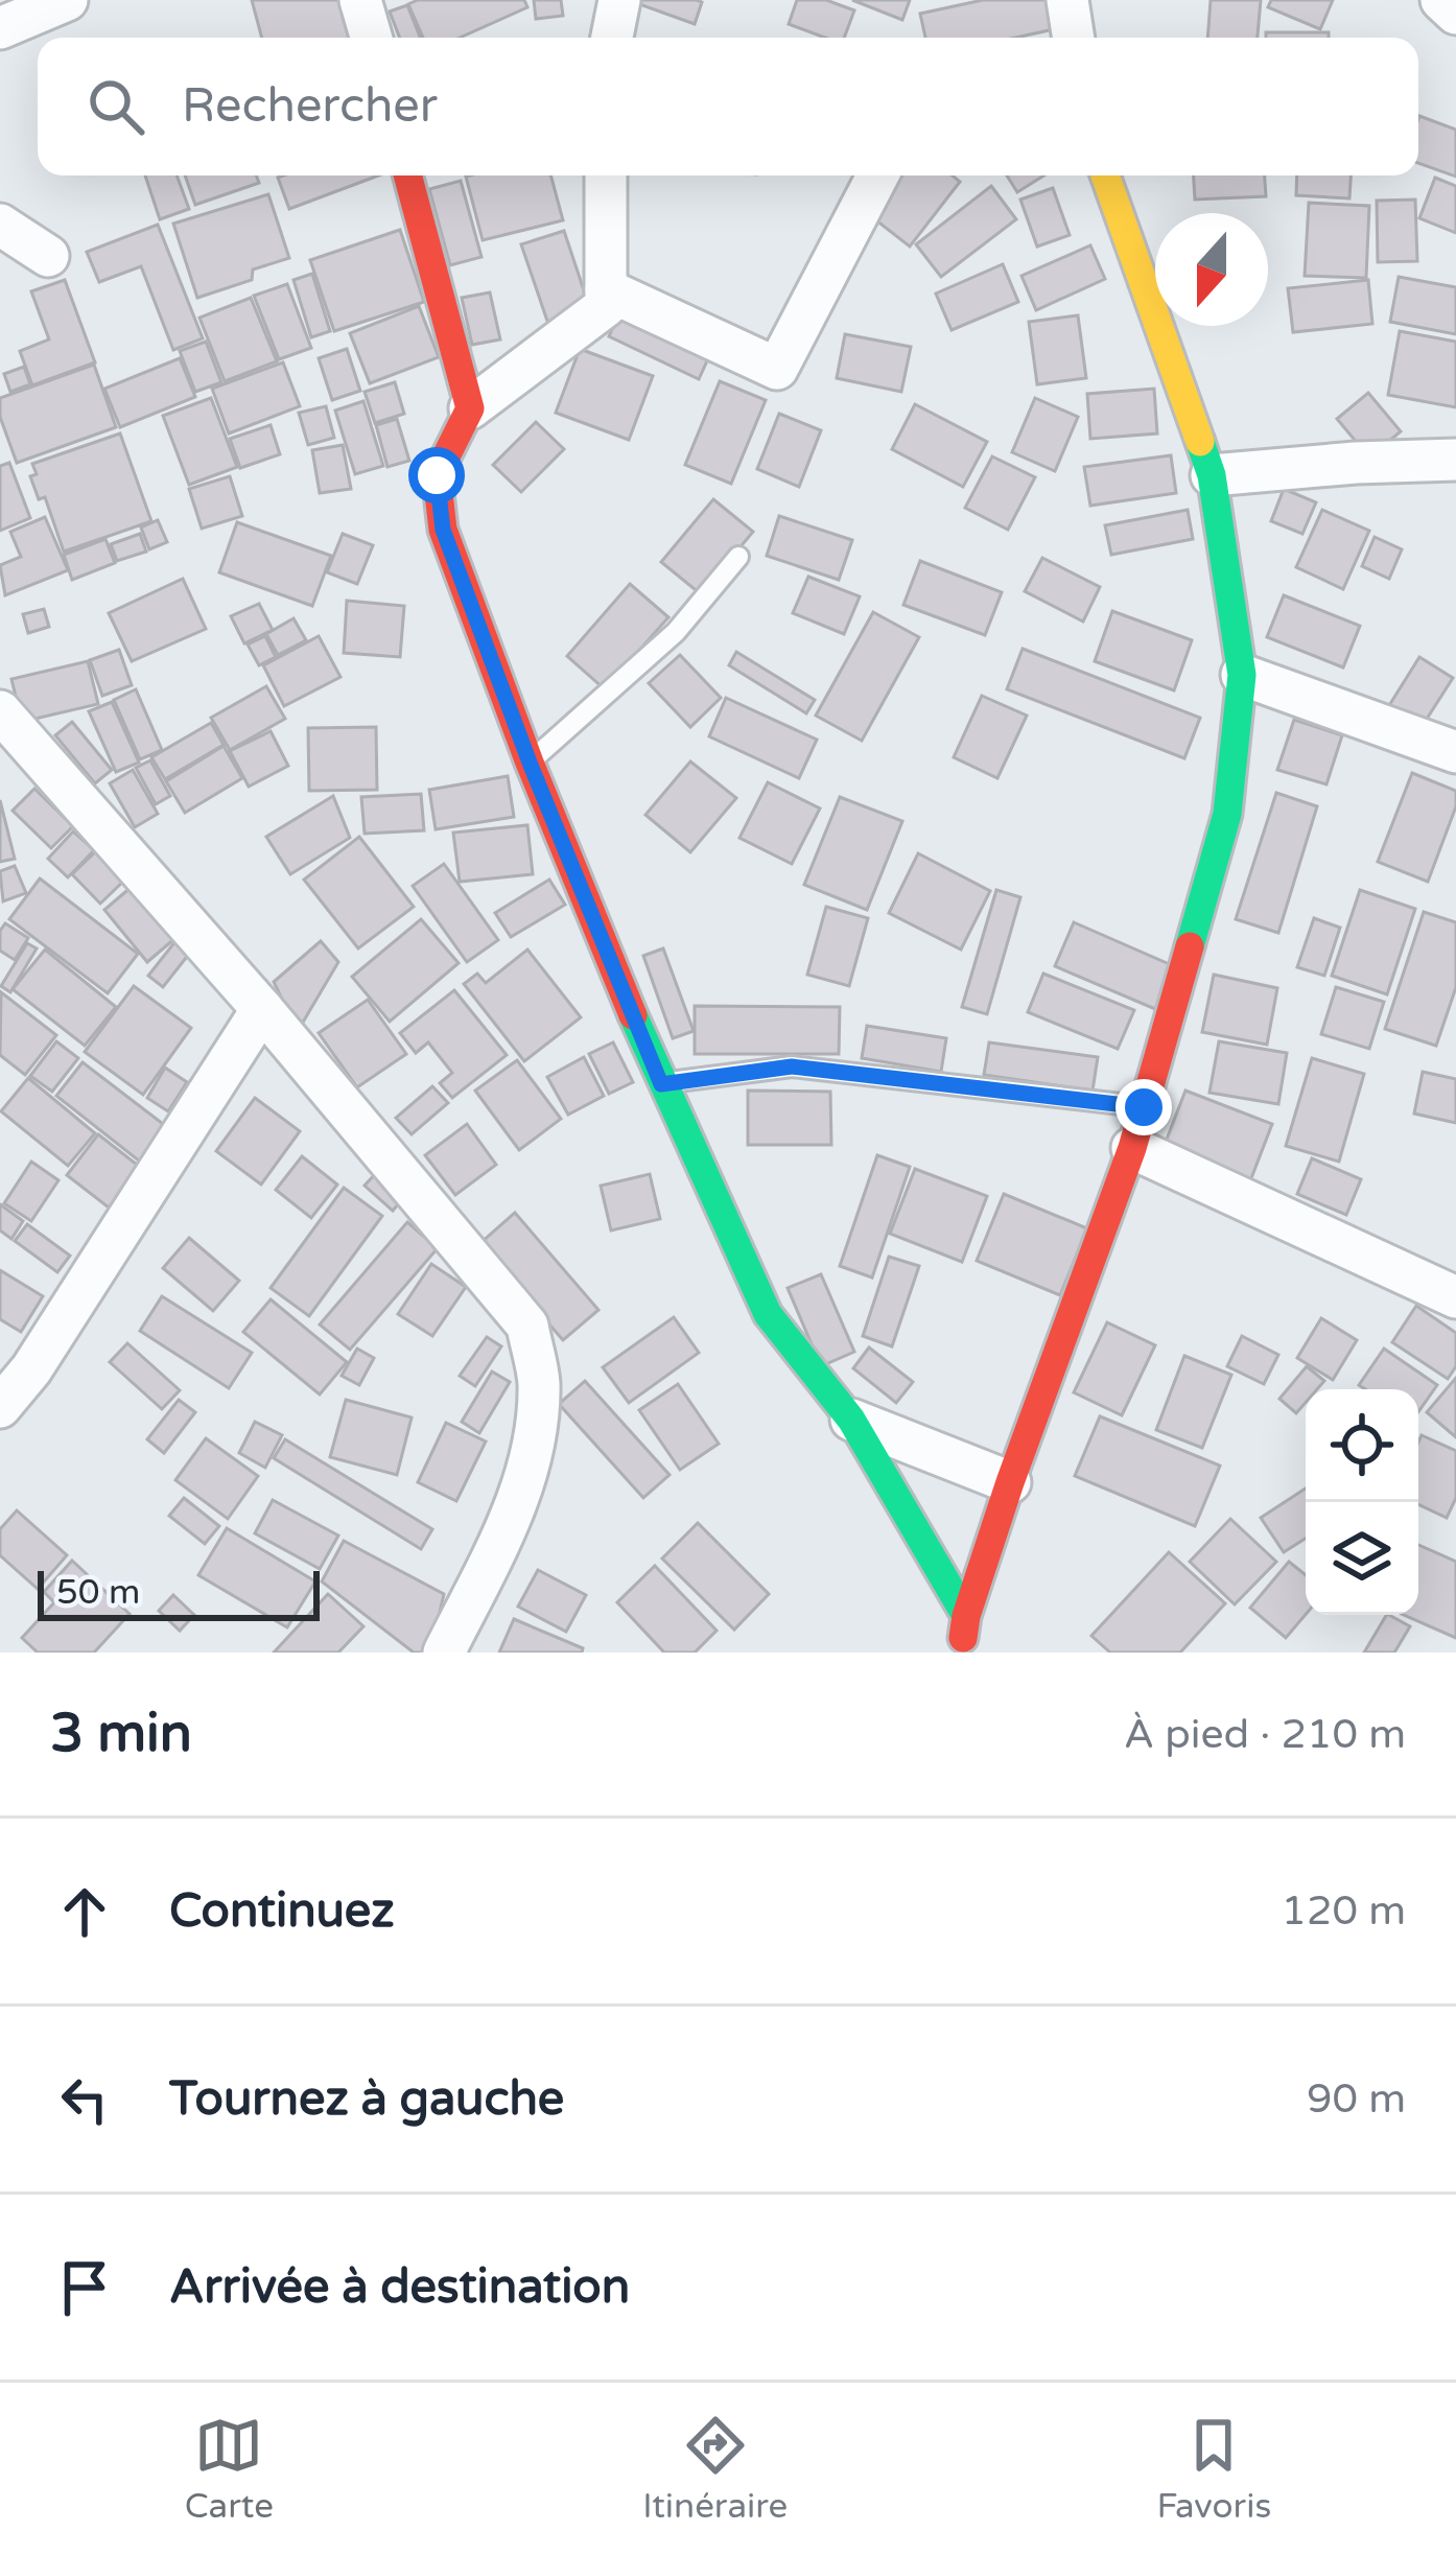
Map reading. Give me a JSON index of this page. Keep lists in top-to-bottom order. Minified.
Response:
{"scale_bar":"50 m","north":"bottom","page":{"search":"Rechercher","scale":"50 m","heading":["3 min","À pied · 210 m"],"list":[["Continuez","120 m"],["Tournez à gauche","90 m"],"Arrivée à destination"],"nav":["Carte","Itinéraire","Favoris"]}}
